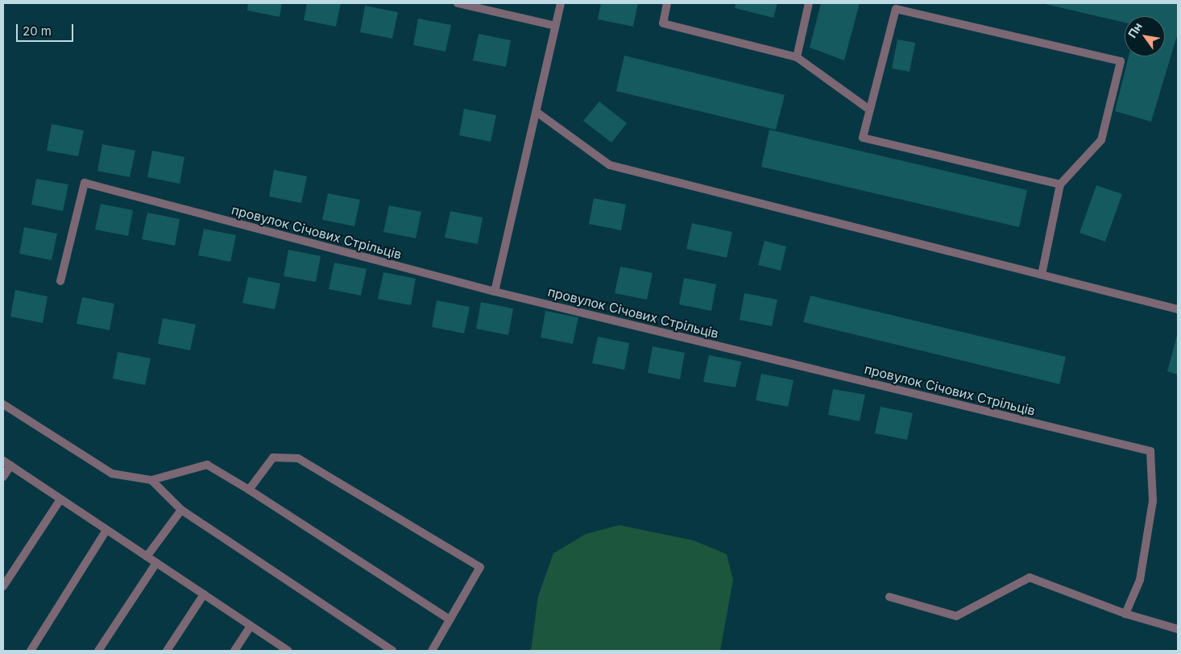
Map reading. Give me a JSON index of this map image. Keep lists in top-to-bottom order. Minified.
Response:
{"streets":{"street":["провулок Січових Стрільців"]},"scale_bar":"20 m","north":"top left"}
